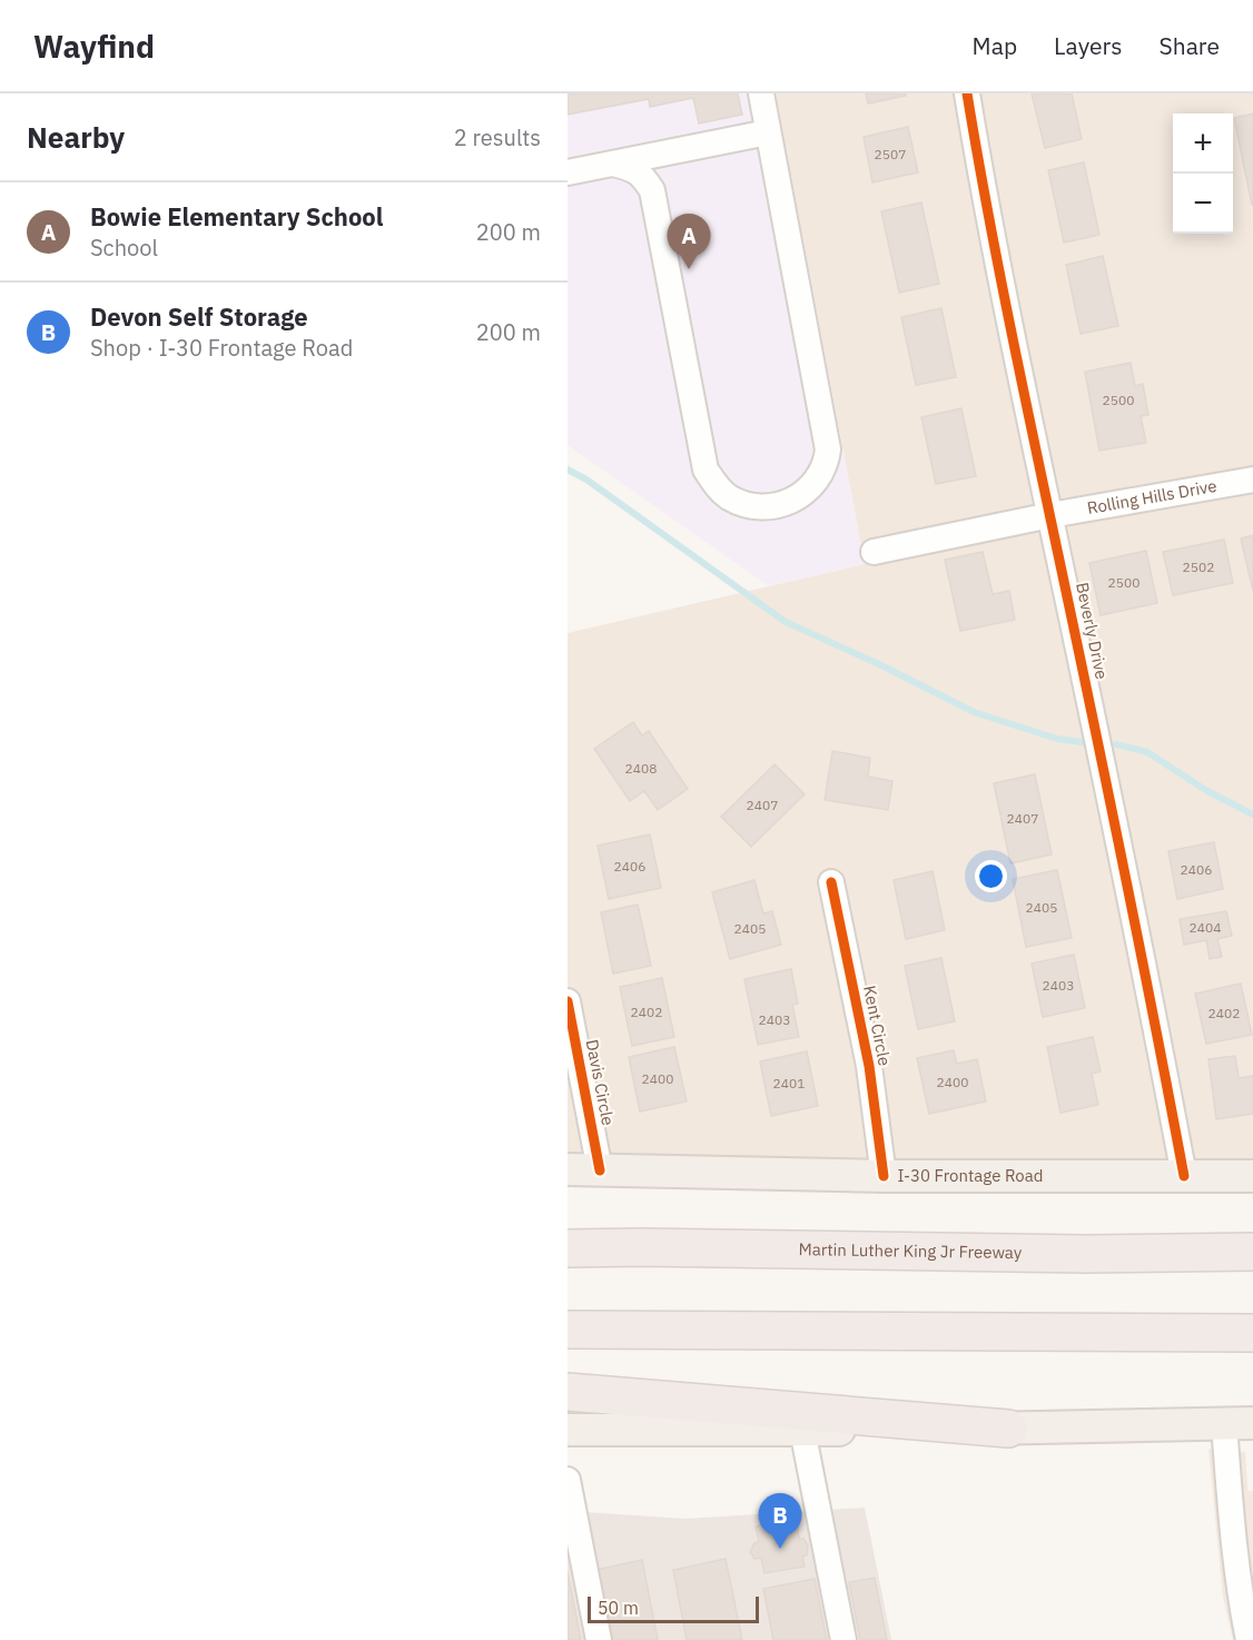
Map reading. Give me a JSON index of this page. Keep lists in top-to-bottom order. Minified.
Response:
{"streets":{"highway":["Martin Luther King Jr Freeway"],"main road":["I-30 Frontage Road"],"street":["Rolling Hills Drive","Beverly Drive","Kent Circle","Davis Circle"]},"crossings":[["Rolling Hills Drive","Beverly Drive"],["Beverly Drive","I-30 Frontage Road"],["Kent Circle","I-30 Frontage Road"],["Davis Circle","I-30 Frontage Road"]],"house_numbers":["2507","2500","2502","2500","2408","2407","2407","2406","2406","2405","2404","2405","2403","2402","2402","2403","2400","2400","2401"],"scale_bar":"50 m","page":{"header":"Wayfind","nav":["Map","Layers","Share"],"heading":["Nearby","2 results"],"map_buttons":["+","−"],"list":[{"mark":"A","name":"Bowie Elementary School","note":"School","value":"200 m"},{"mark":"B","name":"Devon Self Storage","note":"Shop · I-30 Frontage Road","value":"200 m"}],"pins":["A","B"],"scale":"50 m"}}
